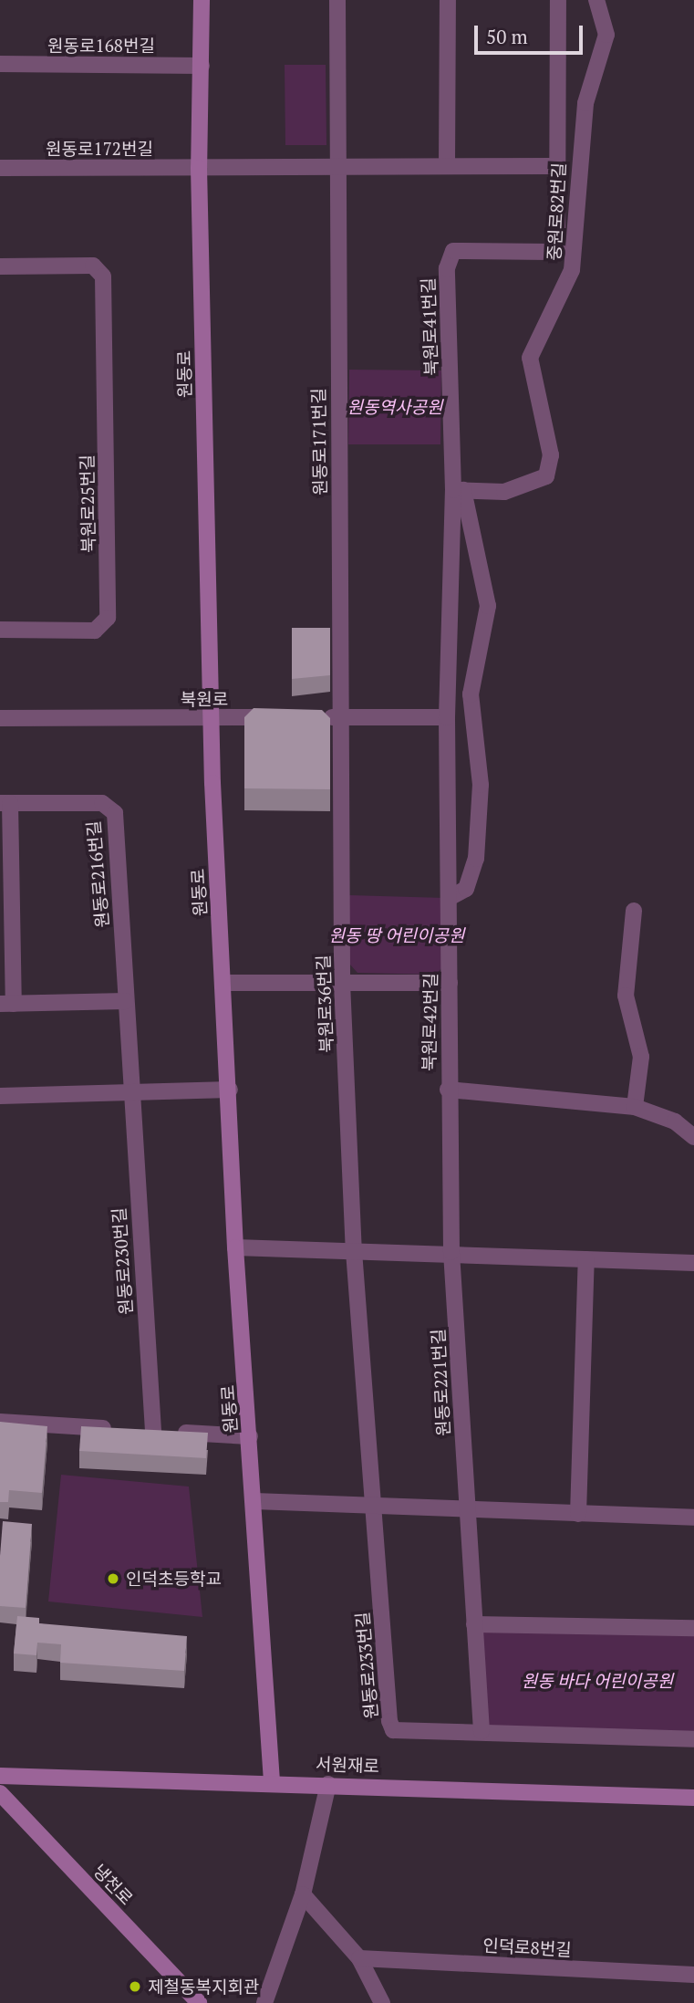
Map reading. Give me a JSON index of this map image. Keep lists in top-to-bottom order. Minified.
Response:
{"streets":{"street":["원동로168번길","원동로172번길","중원로82번길","북원로41번길","원동로","원동로171번길","북원로25번길","북원로","원동로216번길","북원로36번길","북원로42번길","원동로230번길","원동로221번길","원동로233번길","서원재로","냉천로","인덕로8번길"]},"crossings":[["원동로168번길","원동로"],["원동로172번길","원동로"],["중원로82번길","북원로41번길"],["북원로41번길","북원로42번길"],["원동로","북원로"],["원동로","서원재로"],["원동로171번길","북원로36번길"],["원동로216번길","원동로230번길"],["북원로42번길","원동로221번길"]],"parks":["원동역사공원","원동 땅 어린이공원","원동 바다 어린이공원"],"places":["인덕초등학교","제철동복지회관"],"scale_bar":"50 m"}
